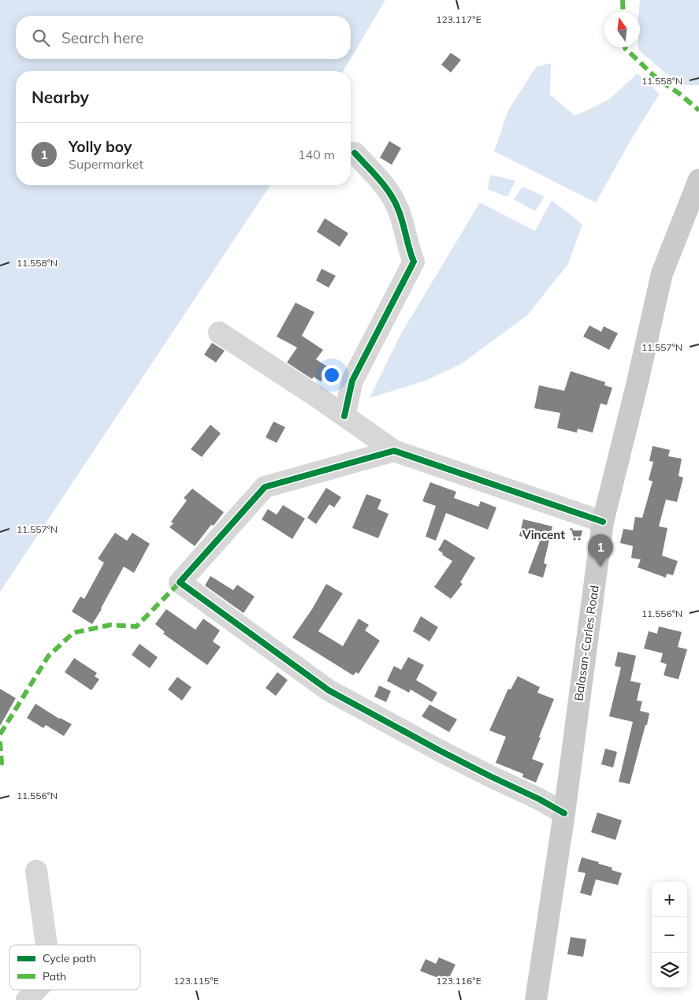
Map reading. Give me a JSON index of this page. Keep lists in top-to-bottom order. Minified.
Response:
{"streets":{"main road":["Balasan-Carles Road"]},"places":{"supermarket":["Vincent"]},"legend":["Cycle path","Path"],"north":"top","page":{"search":"Search here","heading":"Nearby","list":[{"mark":"1","name":"Yolly boy","note":"Supermarket","value":"140 m"}],"pins":"1","map_buttons":["+","−"]},"coordinates":["123.117°E","11.558°N","11.557°N","11.556°N","123.115°E","123.116°E"]}
